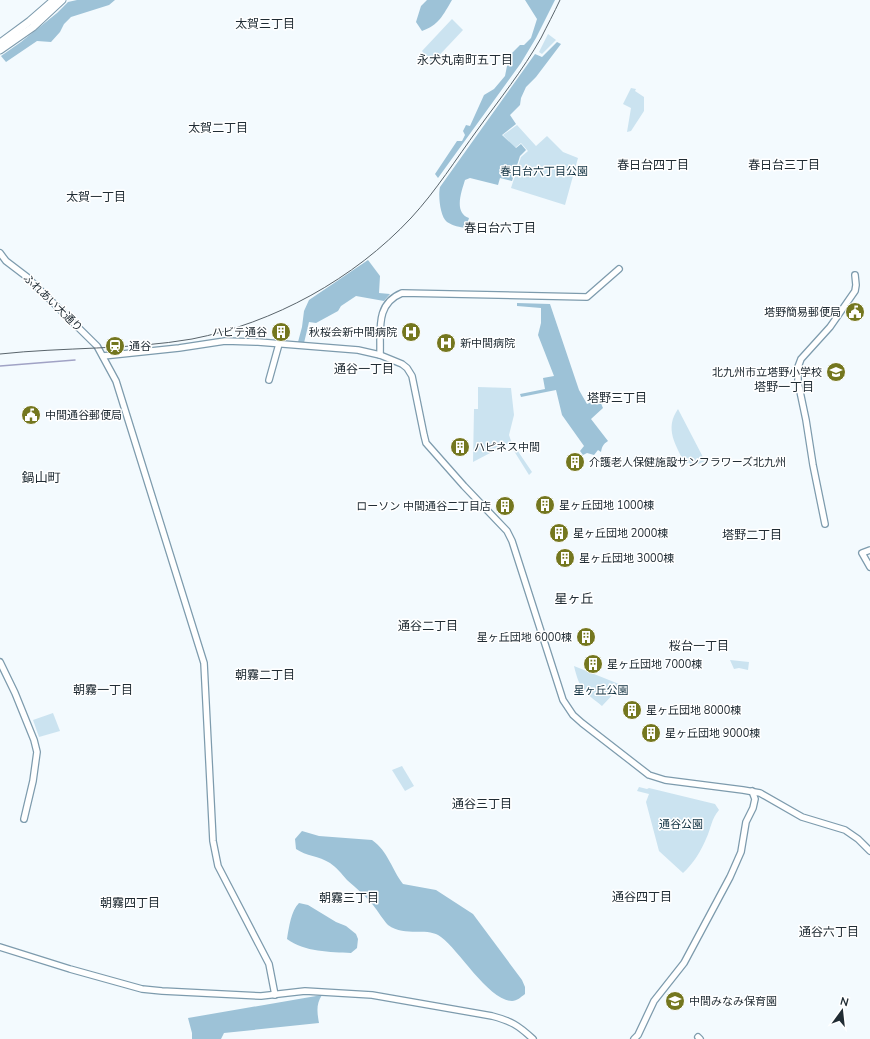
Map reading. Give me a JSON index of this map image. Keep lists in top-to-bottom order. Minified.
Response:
{"streets":{"street":["ふれあい大通り"]},"districts":["太賀三丁目","永犬丸南町五丁目","太賀二丁目","春日台四丁目","春日台三丁目","太賀一丁目","春日台六丁目","通谷一丁目","塔野一丁目","塔野三丁目","鍋山町","塔野二丁目","星ヶ丘","通谷二丁目","桜台一丁目","朝霧二丁目","朝霧一丁目","通谷三丁目","通谷四丁目","朝霧三丁目","朝霧四丁目","通谷六丁目"],"parks":["春日台六丁目公園","星ヶ丘公園","通谷公園"],"places":{"public building":["塔野簡易郵便局","中間通谷郵便局"],"building":["ハビテ通谷","ハピネス中間","介護老人保健施設サンフラワーズ北九州","星ヶ丘団地 1000棟","ローソン 中間通谷二丁目店","星ヶ丘団地 2000棟","星ヶ丘団地 3000棟","星ヶ丘団地 6000棟","星ヶ丘団地 7000棟","星ヶ丘団地 8000棟","星ヶ丘団地 9000棟"],"hospital":["秋桜会新中間病院","新中間病院"],"station":["通谷"],"school or university":["北九州市立塔野小学校","中間みなみ保育園"]},"north":"top"}
